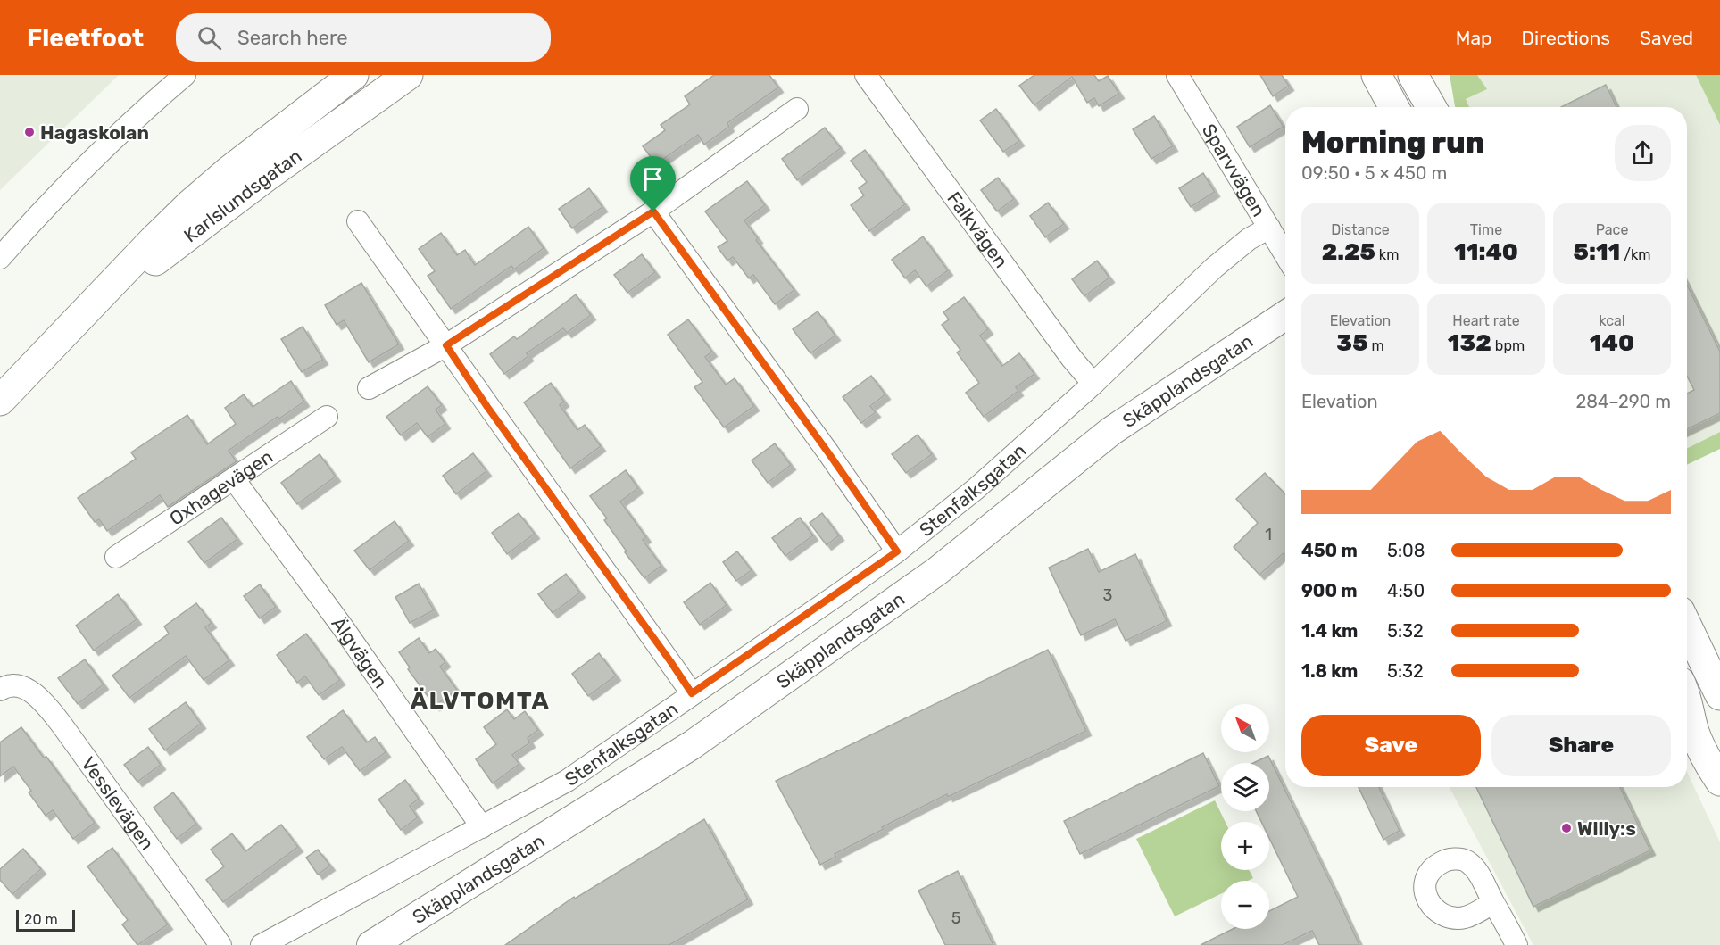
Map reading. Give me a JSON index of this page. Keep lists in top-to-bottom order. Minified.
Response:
{"streets":{"main road":["Karlslundsgatan"],"street":["Sparvvägen","Falkvägen","Skäpplandsgatan","Oxhagevägen","Stenfalksgatan","Älgvägen","Vesslevägen"]},"crossings":[["Sparvvägen","Stenfalksgatan"],["Falkvägen","Stenfalksgatan"],["Oxhagevägen","Älgvägen"],["Stenfalksgatan","Älgvägen"]],"districts":["ÄLVTOMTA"],"places":["Hagaskolan","Willy:s"],"house_numbers":["1","3","5"],"scale_bar":"20 m","north":"top left","page":{"header":"Fleetfoot","search":"Search here","nav":["Map","Directions","Saved"],"heading":["Morning run","09:50 · 5 × 450 m"],"stats":[["Distance","2.25 km"],["Time","11:40"],["Pace","5:11 /km"],["Elevation","35 m"],["Heart rate","132 bpm"],["kcal","140"]],"chart":["Elevation","284–290 m"],"list":[{"name":"450 m","note":"5:08"},{"name":"900 m","note":"4:50"},{"name":"1.4 km","note":"5:32"},{"name":"1.8 km","note":"5:32"}],"map_buttons":["+","−"],"buttons":["Save","Share"],"scale":"20 m"}}
